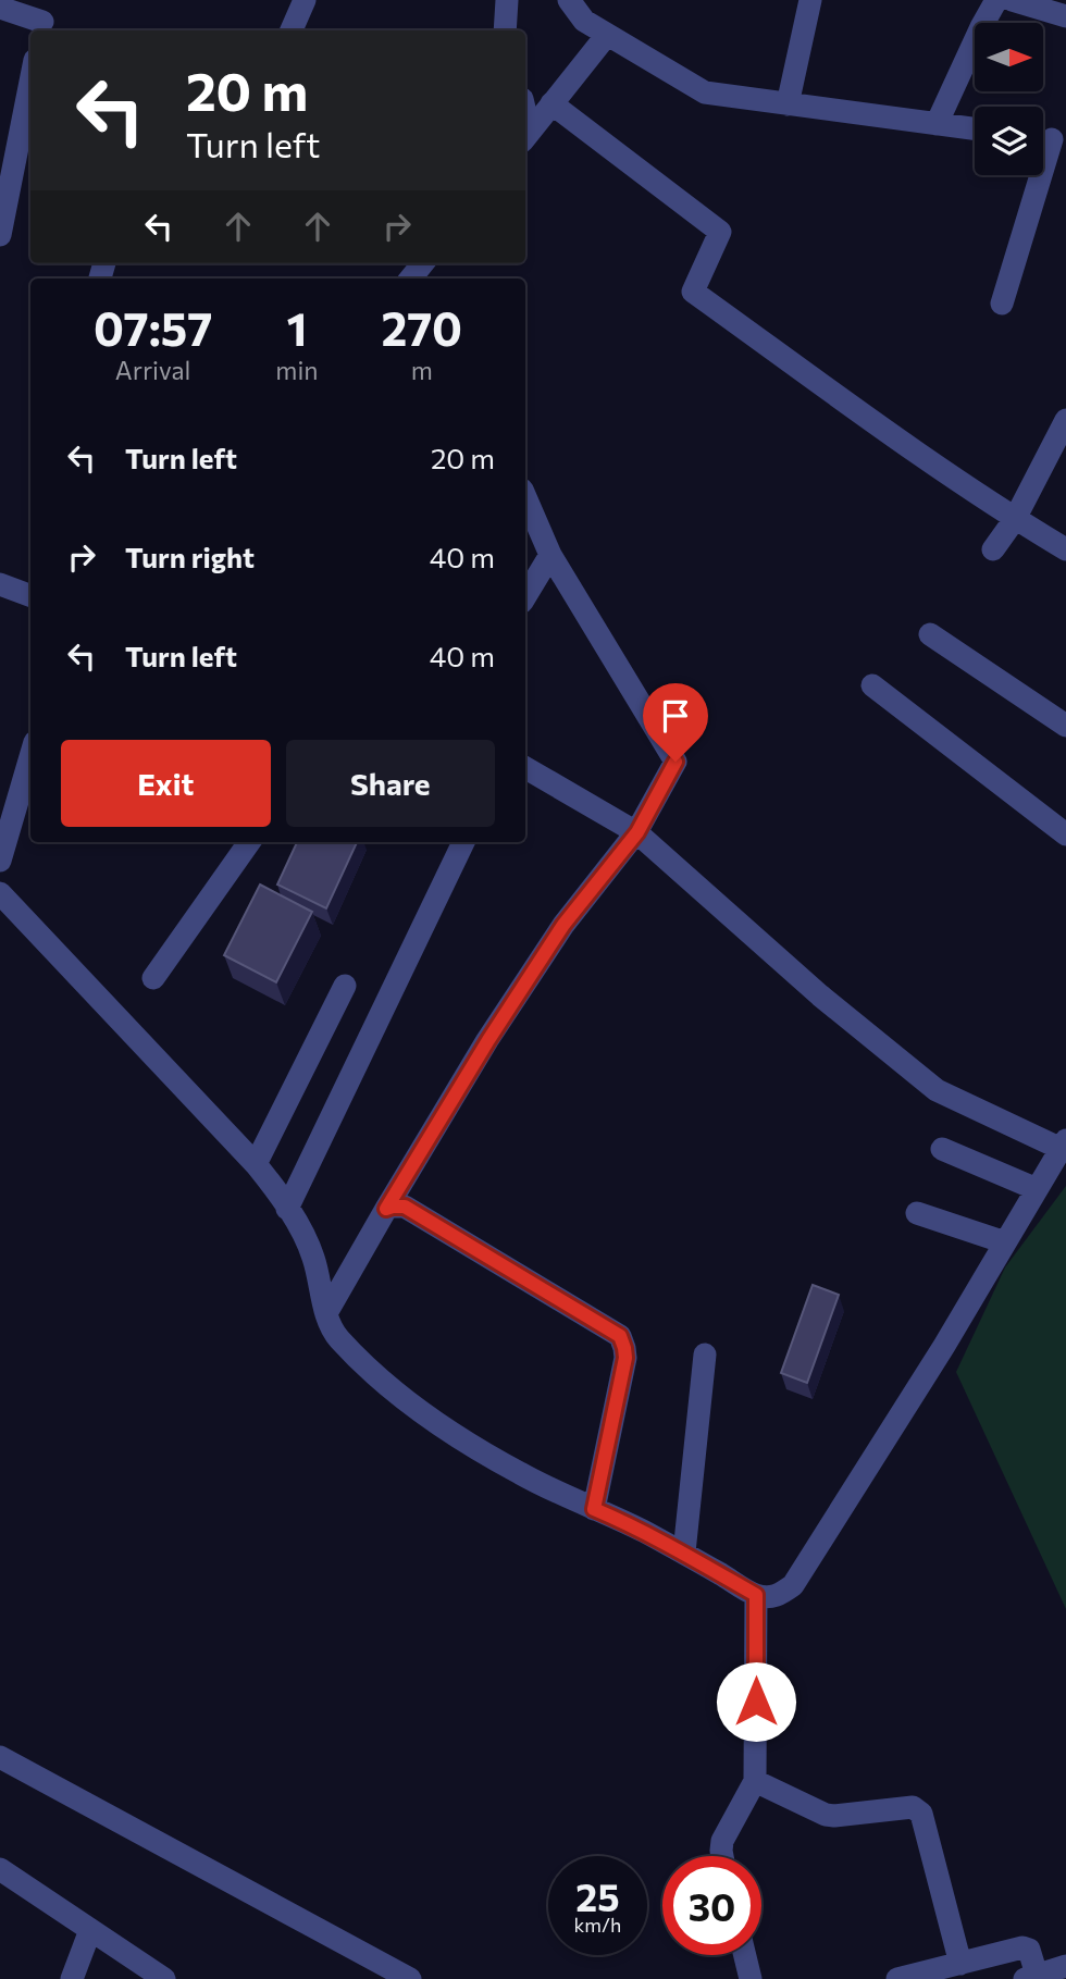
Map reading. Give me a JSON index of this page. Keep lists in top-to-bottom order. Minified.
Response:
{"north":"right","page":{"turn":["20 m","Turn left"],"eta":["07:57","Arrival","1","min","270","m"],"list":[{"name":"Turn left","value":"20 m"},{"name":"Turn right","value":"40 m"},{"name":"Turn left","value":"40 m"}],"buttons":["Exit","Share"],"speed":"25 km/h","limit":"30"}}
